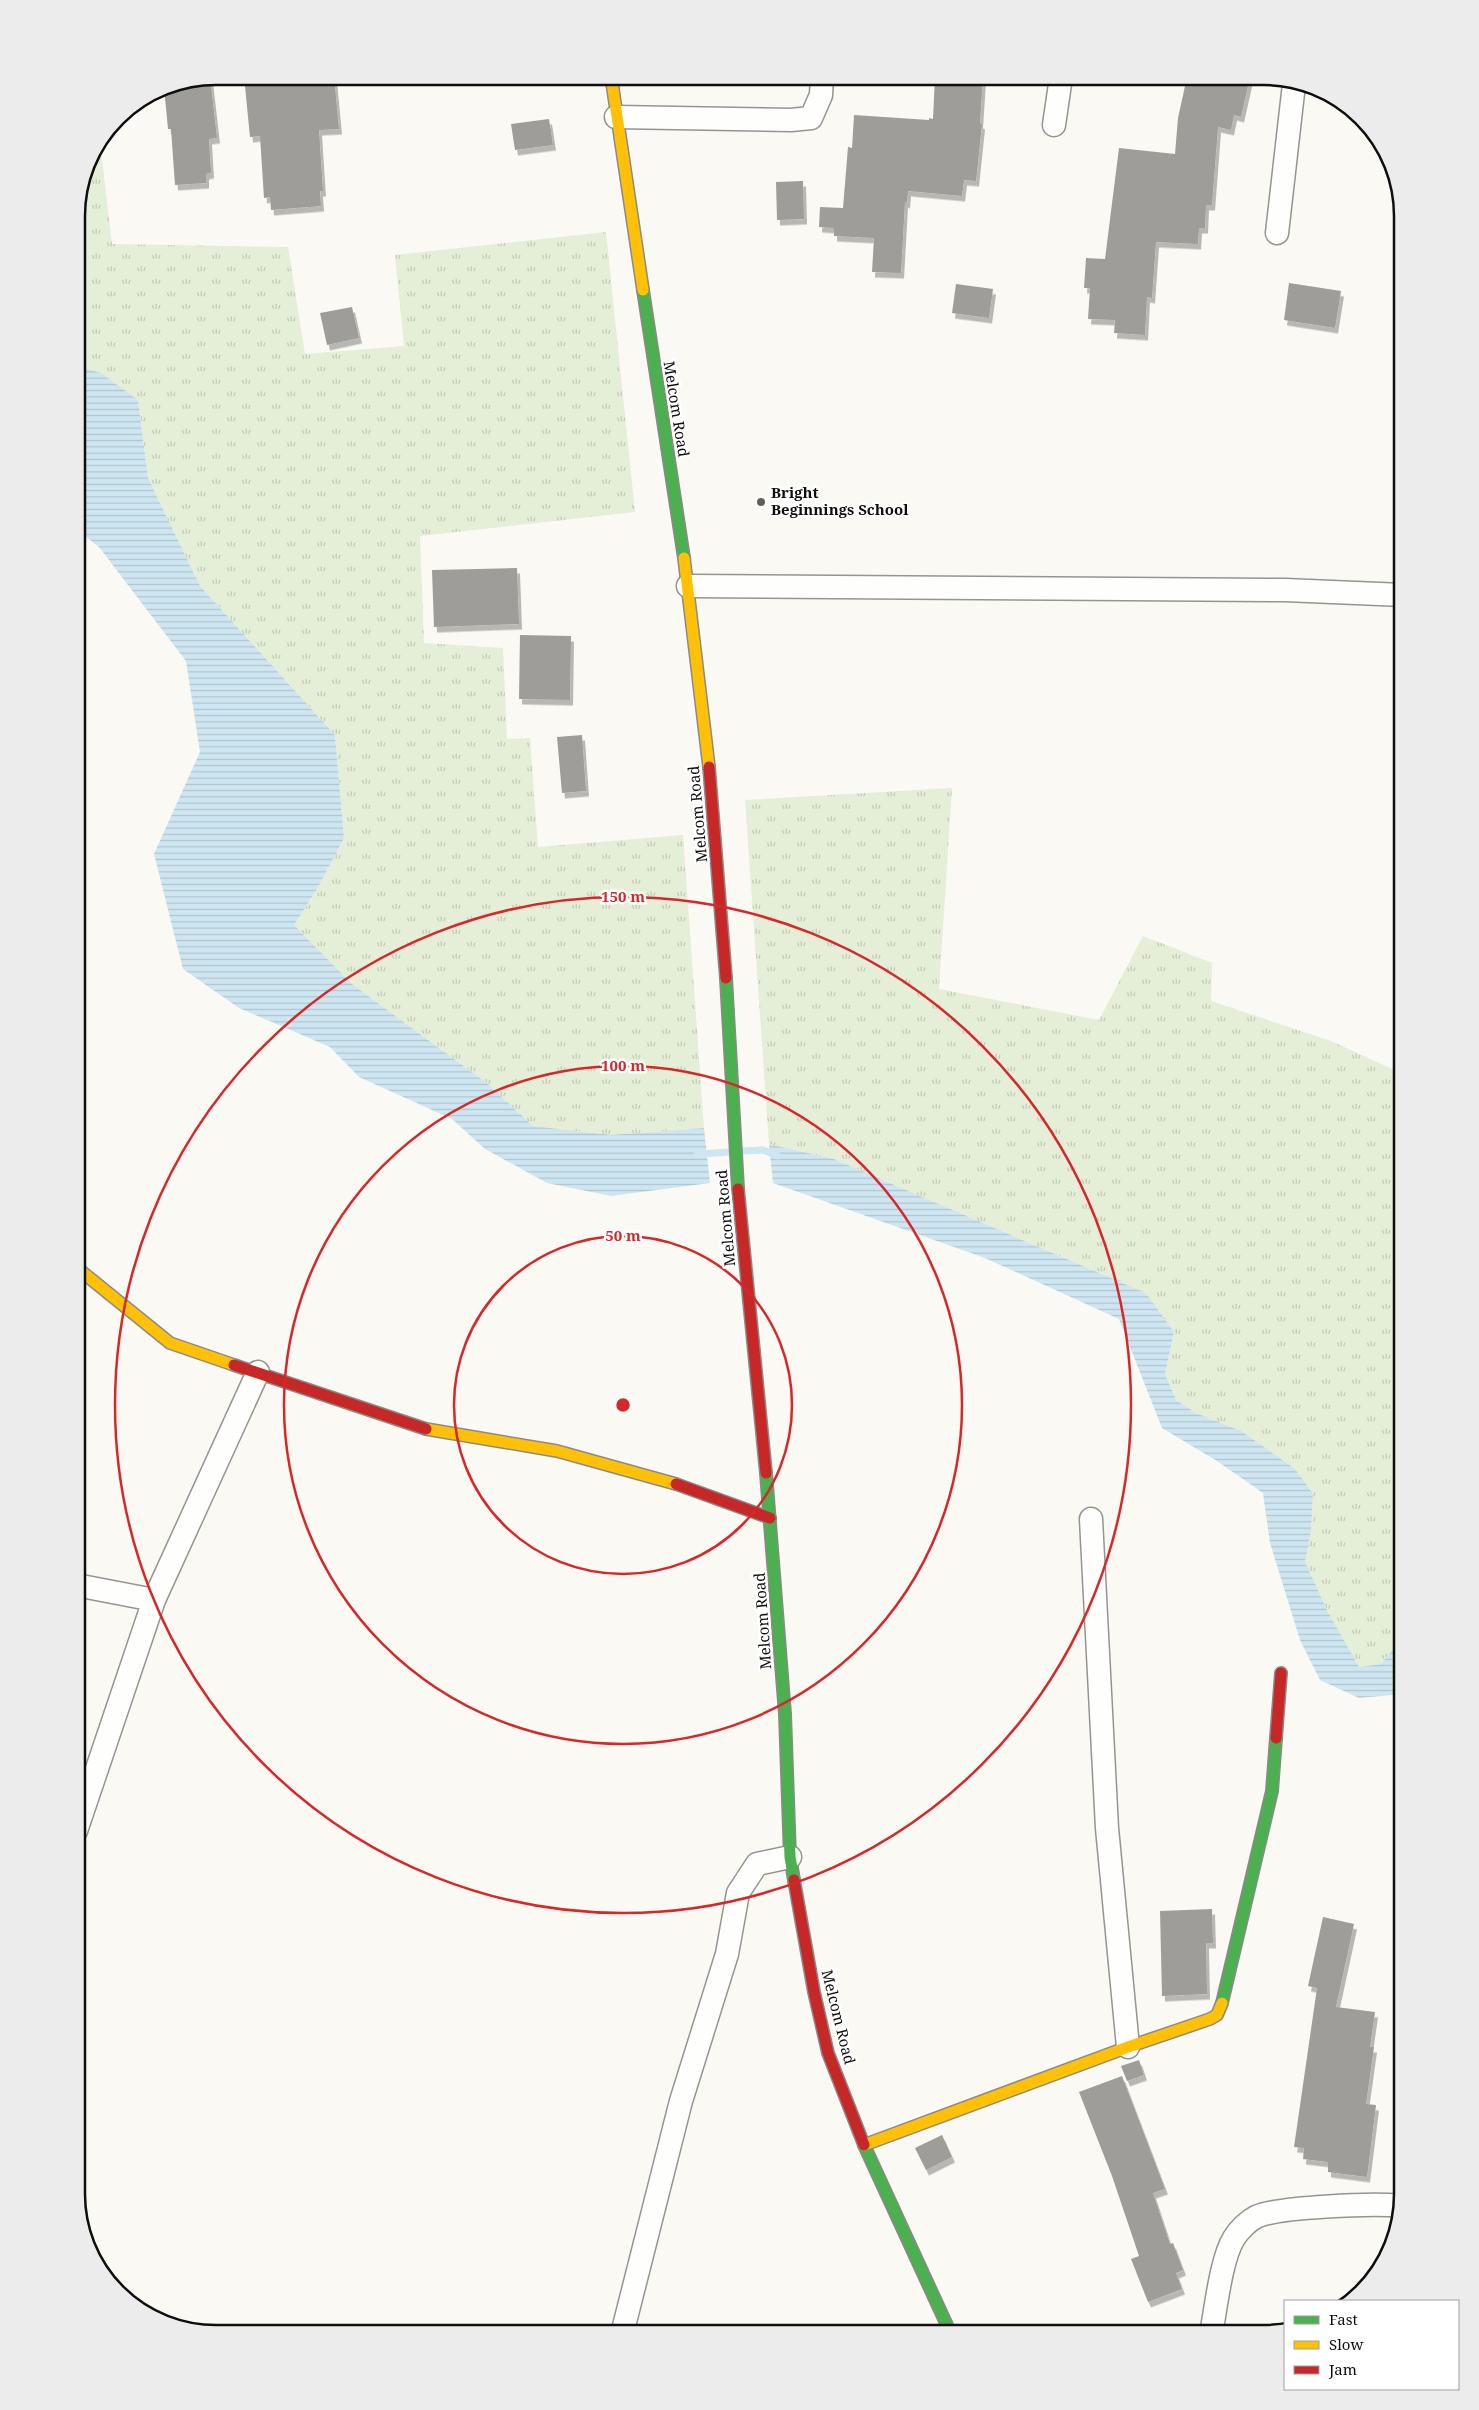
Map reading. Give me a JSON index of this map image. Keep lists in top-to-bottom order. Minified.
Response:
{"streets":{"main road":["Melcom Road"]},"places":["Bright Beginnings School"],"legend":["Fast","Slow","Jam"],"rings":["150 m","100 m","50 m"]}
